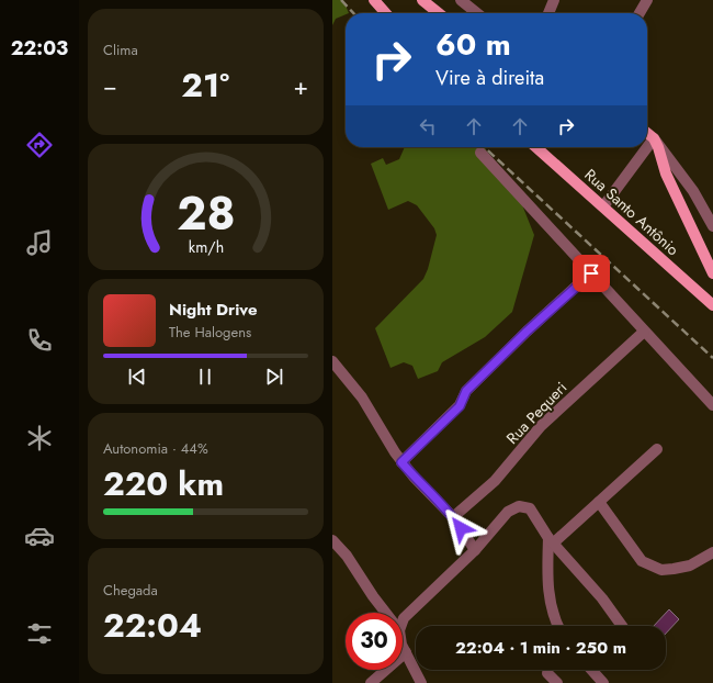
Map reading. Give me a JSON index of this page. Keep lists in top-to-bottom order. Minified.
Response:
{"streets":{"main road":["Rua Santo Antônio"],"street":["Rua Pequeri"]},"page":{"tabs":"22:03","tile":["Clima",["Autonomia · 44%","220 km"],["Chegada","22:04"]],"turn":["60 m","Vire à direita"],"heat":["−","21°","+"],"song":["Night Drive","The Halogens"],"limit":"30","trip":"22:04 · 1 min · 250 m","gauge":["28","km/h"]}}
